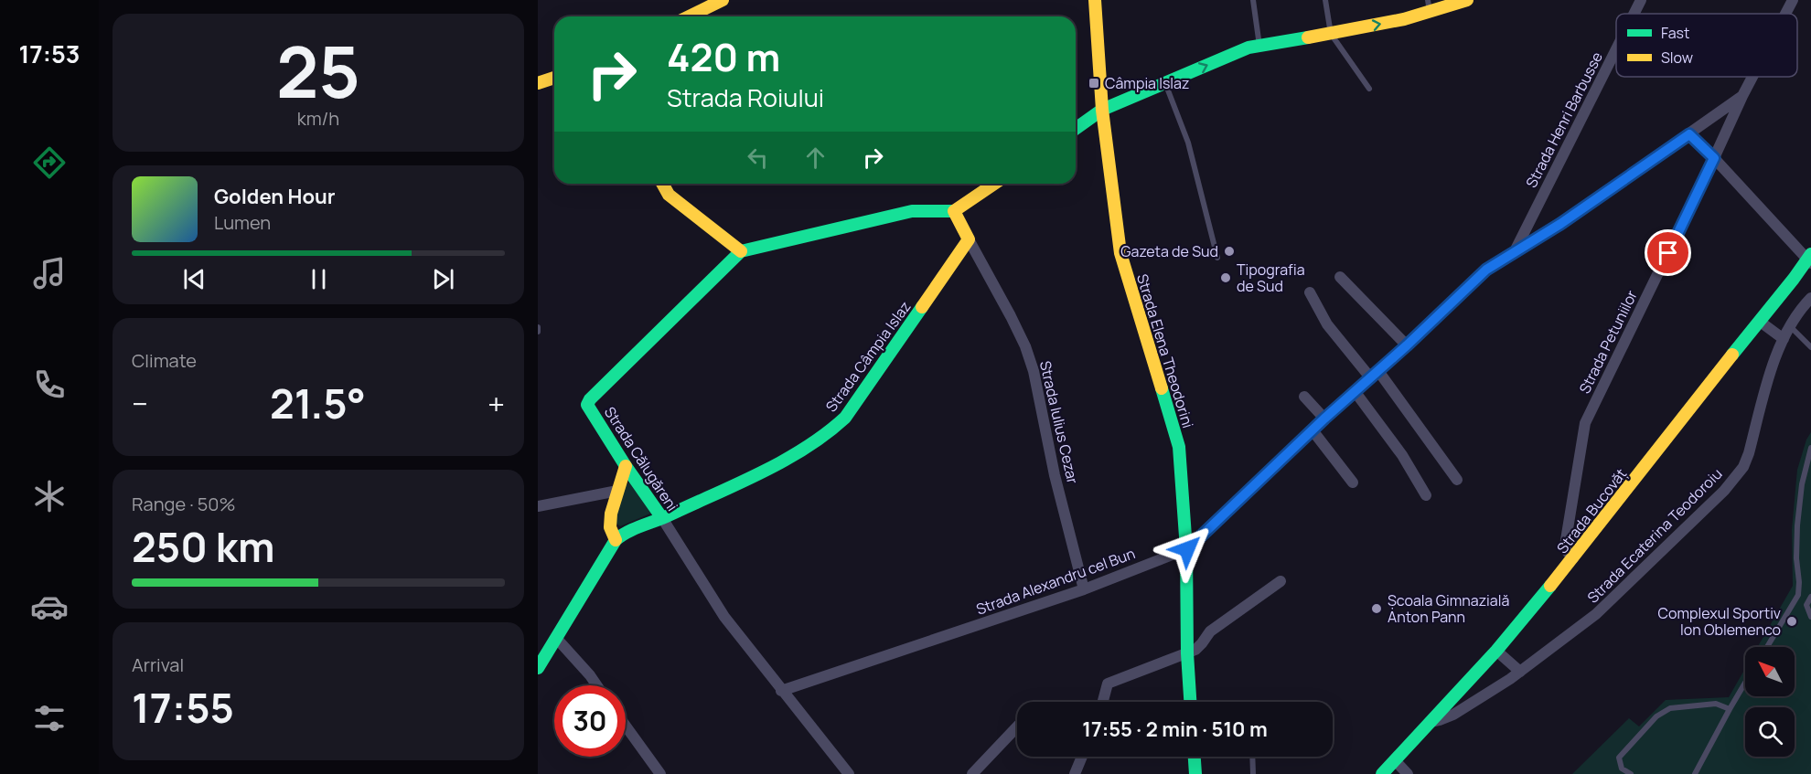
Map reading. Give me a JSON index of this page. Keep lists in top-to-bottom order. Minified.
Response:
{"streets":{"street":["Strada Henri Barbusse","Strada Petuniilor","Strada Elena Theodorini","Strada Câmpia Islaz","Strada Iulius Cezar","Strada Călugăreni","Strada Bucovăț","Strada Ecaterina Teodoroiu","Strada Alexandru cel Bun"]},"crossings":[["Strada Henri Barbusse","Strada Alexandru cel Bun"],["Strada Petuniilor","Strada Bucovăț"],["Strada Petuniilor","Strada Alexandru cel Bun"],["Strada Elena Theodorini","Strada Alexandru cel Bun"],["Strada Câmpia Islaz","Strada Iulius Cezar"],["Strada Câmpia Islaz","Strada Călugăreni"],["Strada Iulius Cezar","Strada Alexandru cel Bun"],["Strada Călugăreni","Strada Alexandru cel Bun"],["Strada Bucovăț","Strada Ecaterina Teodoroiu"]],"places":{"transit":["Câmpia Islaz"],"other":["Gazeta de Sud","Tipografia de Sud","Școala Gimnazială Anton Pann","Complexul Sportiv Ion Oblemenco"]},"legend":["Fast","Slow"],"north":"top left","page":{"tabs":"17:53","tile":[["25","km/h"],"Climate",["Range · 50%","250 km"],["Arrival","17:55"]],"turn":["420 m","Strada Roiului"],"song":["Golden Hour","Lumen"],"heat":["−","21.5°","+"],"limit":"30","trip":"17:55 · 2 min · 510 m"}}
